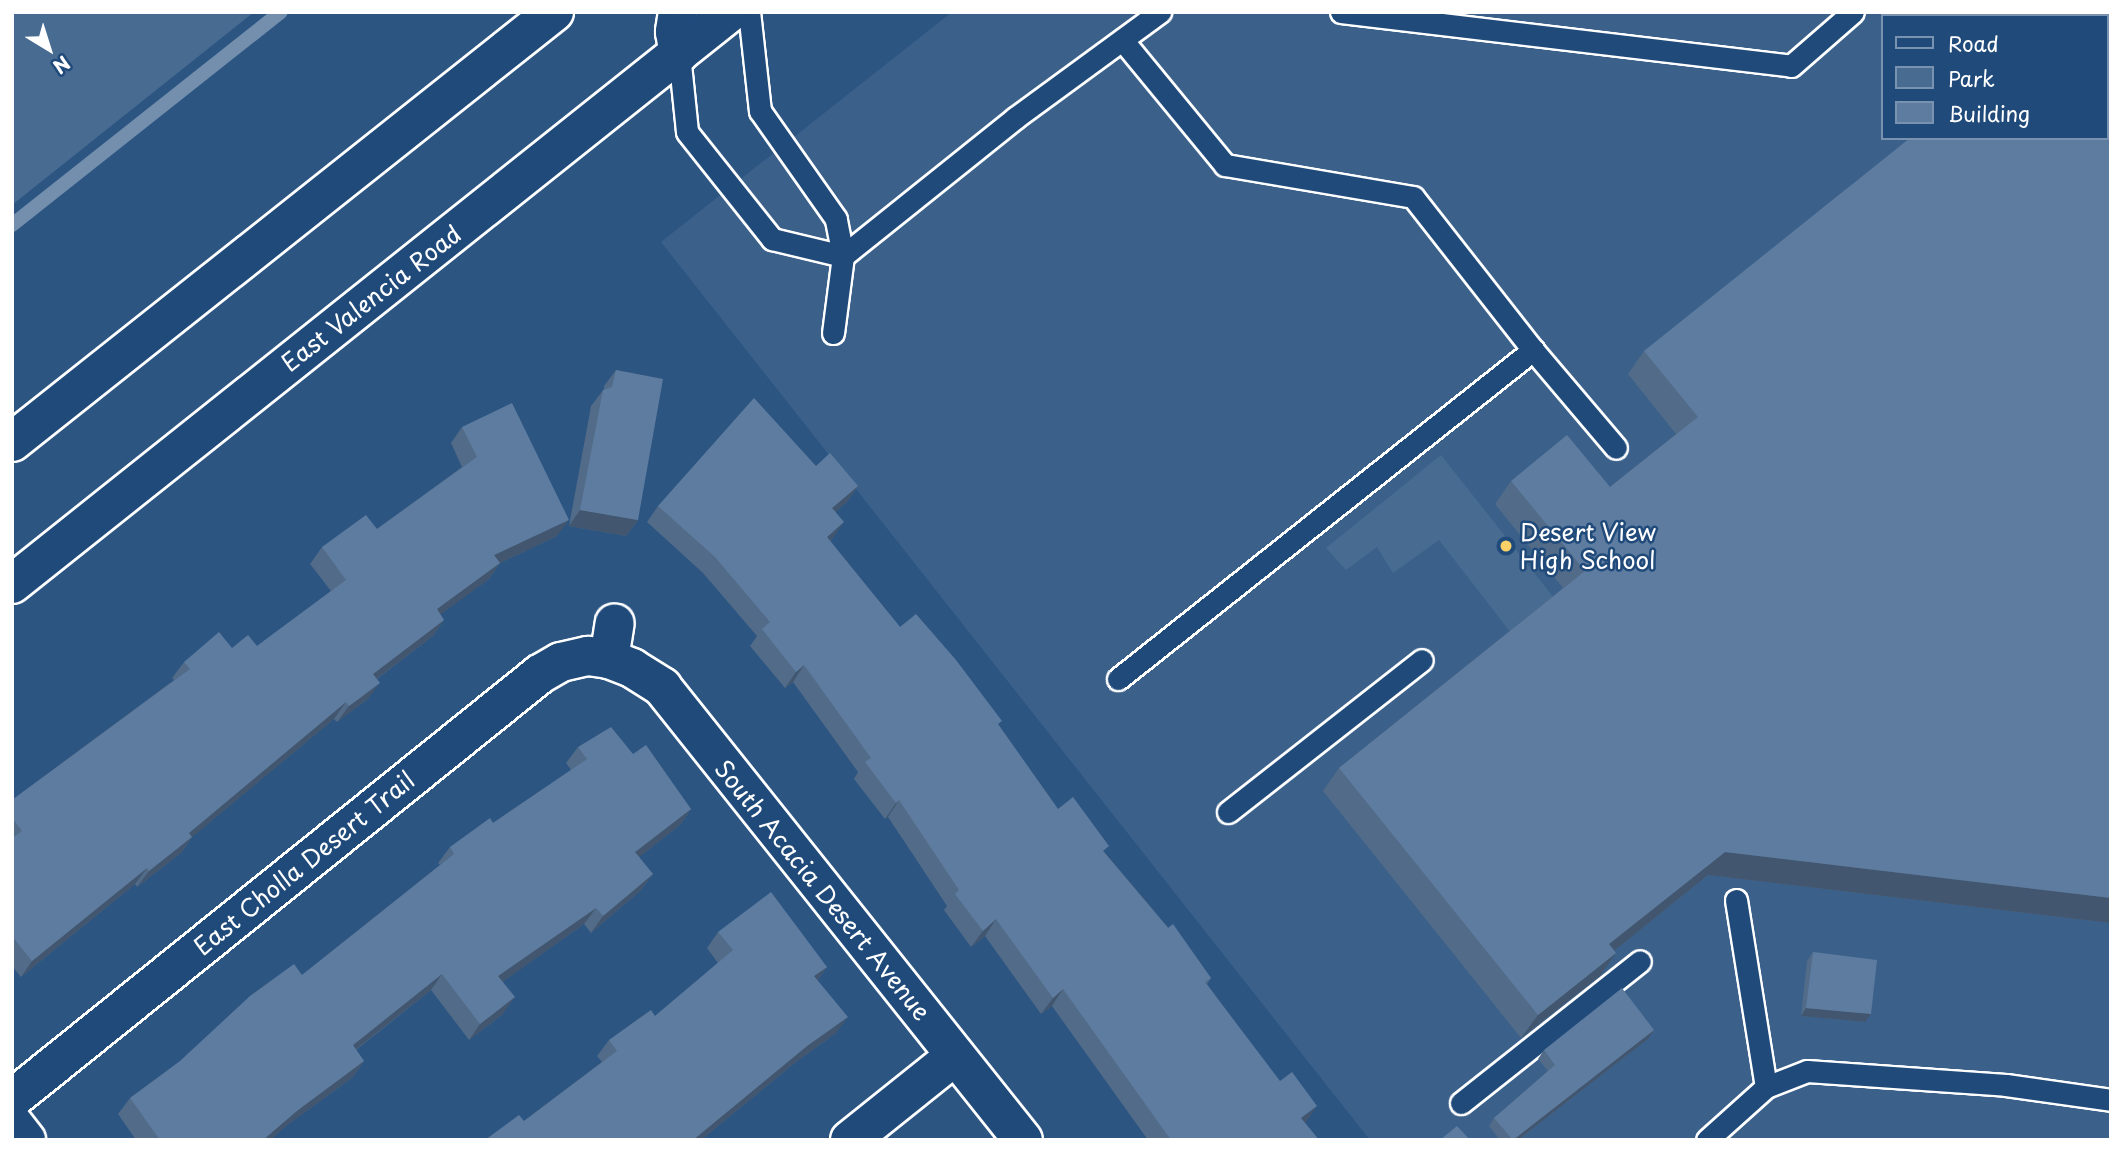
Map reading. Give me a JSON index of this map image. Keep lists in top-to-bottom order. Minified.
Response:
{"streets":{"main road":["East Valencia Road","East Cholla Desert Trail","South Acacia Desert Avenue"]},"crossings":[["East Cholla Desert Trail","South Acacia Desert Avenue"]],"places":["Desert View High School"],"legend":["Road","Park","Building"],"north":"bottom right"}
